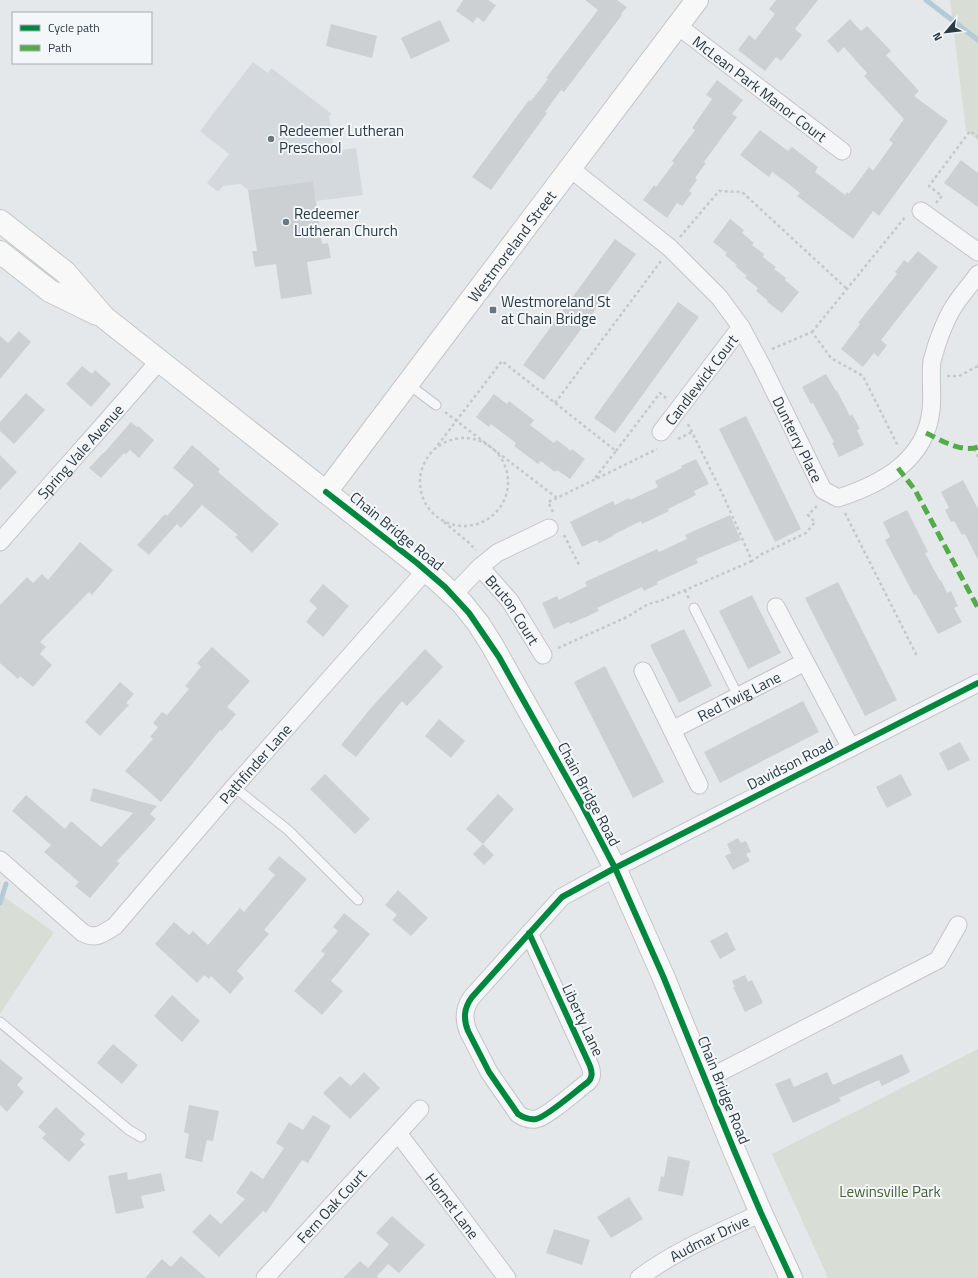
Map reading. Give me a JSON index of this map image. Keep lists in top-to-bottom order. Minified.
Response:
{"streets":{"main road":["Westmoreland Street","Chain Bridge Road"],"street":["McLean Park Manor Court","Candlewick Court","Dunterry Place","Spring Vale Avenue","Bruton Court","Red Twig Lane","Pathfinder Lane","Davidson Road","Liberty Lane","Hornet Lane","Fern Oak Court","Audmar Drive"]},"crossings":[["McLean Park Manor Court","Westmoreland Street"],["Westmoreland Street","Dunterry Place"],["Westmoreland Street","Chain Bridge Road"],["Candlewick Court","Dunterry Place"],["Spring Vale Avenue","Chain Bridge Road"],["Chain Bridge Road","Bruton Court"],["Chain Bridge Road","Pathfinder Lane"],["Chain Bridge Road","Davidson Road"],["Chain Bridge Road","Liberty Lane"],["Chain Bridge Road","Audmar Drive"],["Davidson Road","Liberty Lane"],["Hornet Lane","Fern Oak Court"]],"parks":["Lewinsville Park"],"places":{"other":["Redeemer Lutheran Preschool","Redeemer Lutheran Church"],"transit":["Westmoreland St at Chain Bridge"]},"legend":["Cycle path","Path"],"north":"bottom left"}
